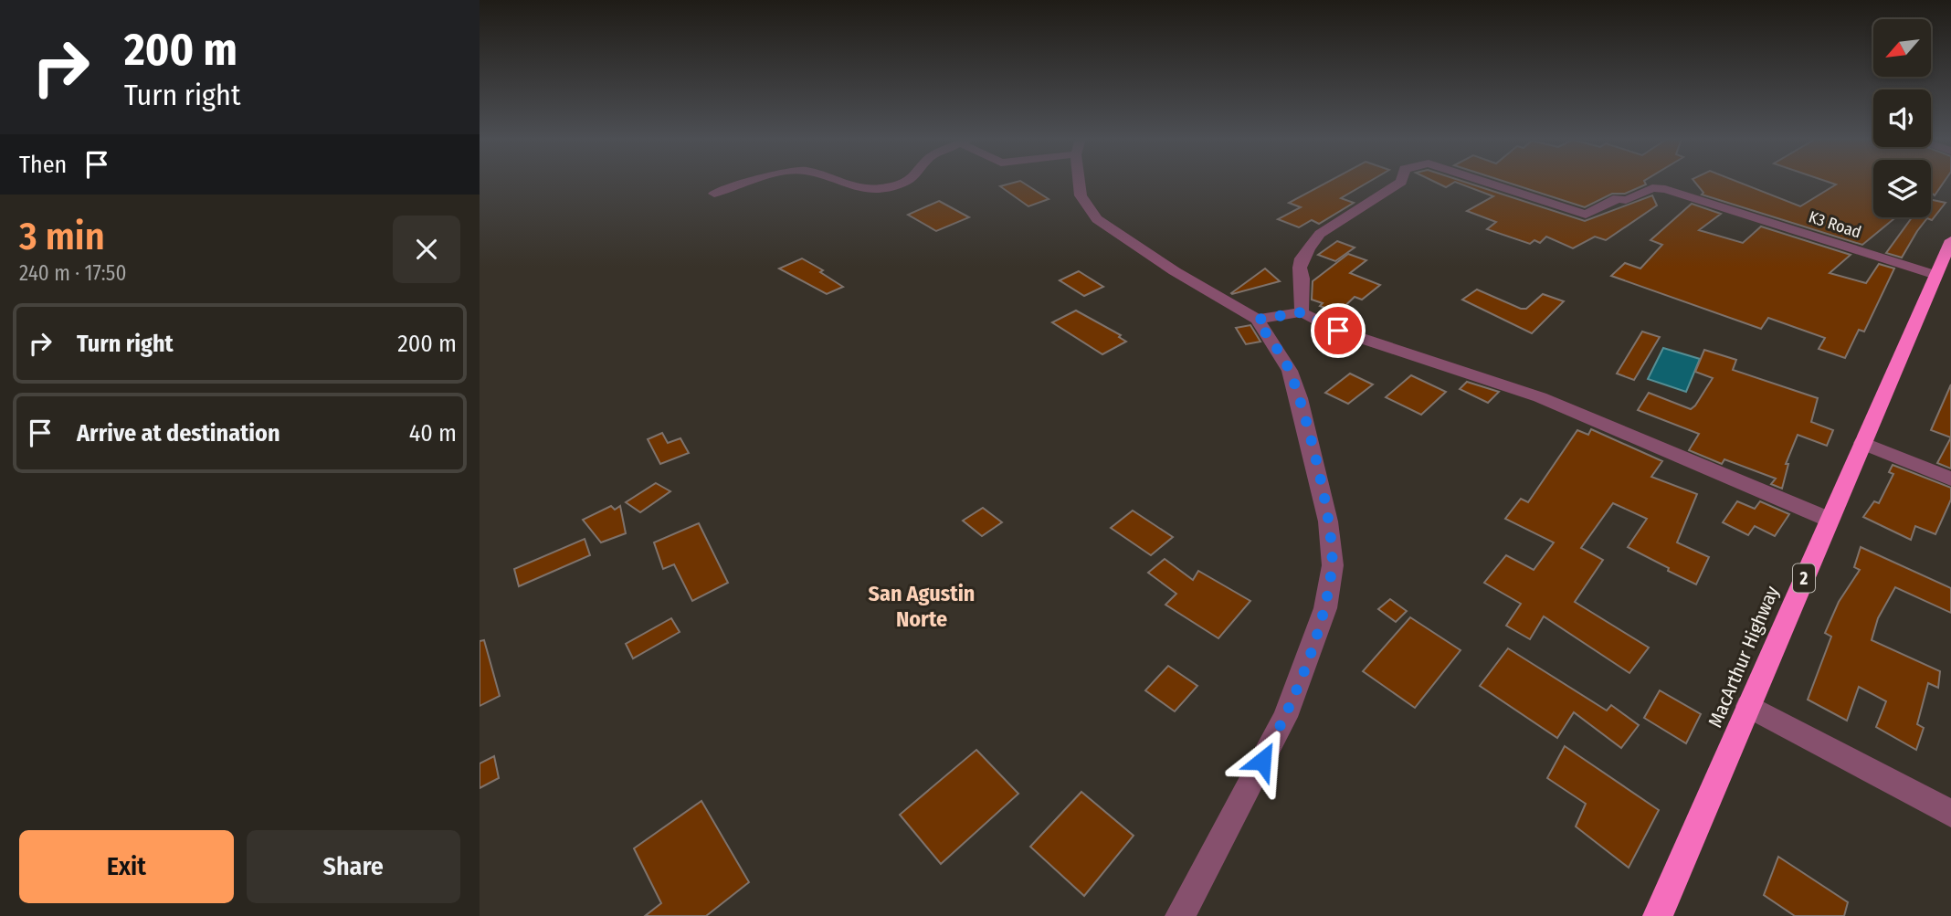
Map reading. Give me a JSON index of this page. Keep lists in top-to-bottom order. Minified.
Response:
{"streets":{"highway":["2","MacArthur Highway"],"street":["K3 Road"]},"crossings":[["K3 Road","MacArthur Highway"]],"districts":["San Agustin Norte"],"north":"bottom left","page":{"turn":["200 m","Turn right"],"then":"Then","heading":["3 min","240 m · 17:50"],"list":[{"name":"Turn right","value":"200 m"},{"name":"Arrive at destination","value":"40 m"}],"buttons":["Exit","Share"]}}
